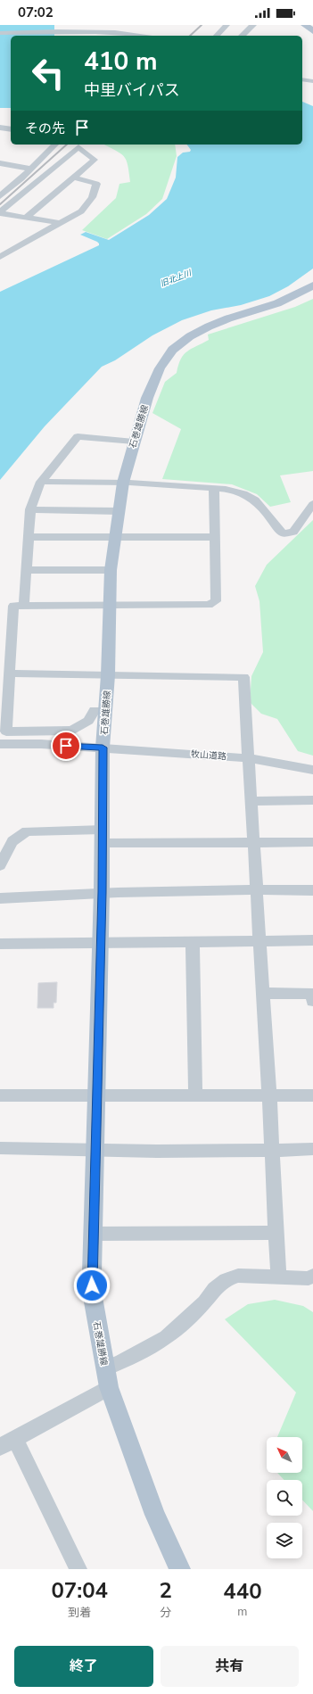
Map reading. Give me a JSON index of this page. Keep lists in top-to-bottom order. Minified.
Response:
{"streets":{"main road":["石巻雄勝線"],"street":["牧山道路"]},"crossings":[["石巻雄勝線","牧山道路"]],"water":["旧北上川"],"north":"top left","page":{"status":"07:02","turn":["410 m","中里バイパス"],"then":"その先","eta":["07:04","到着","2","分","440","m"],"buttons":["終了","共有"]}}
